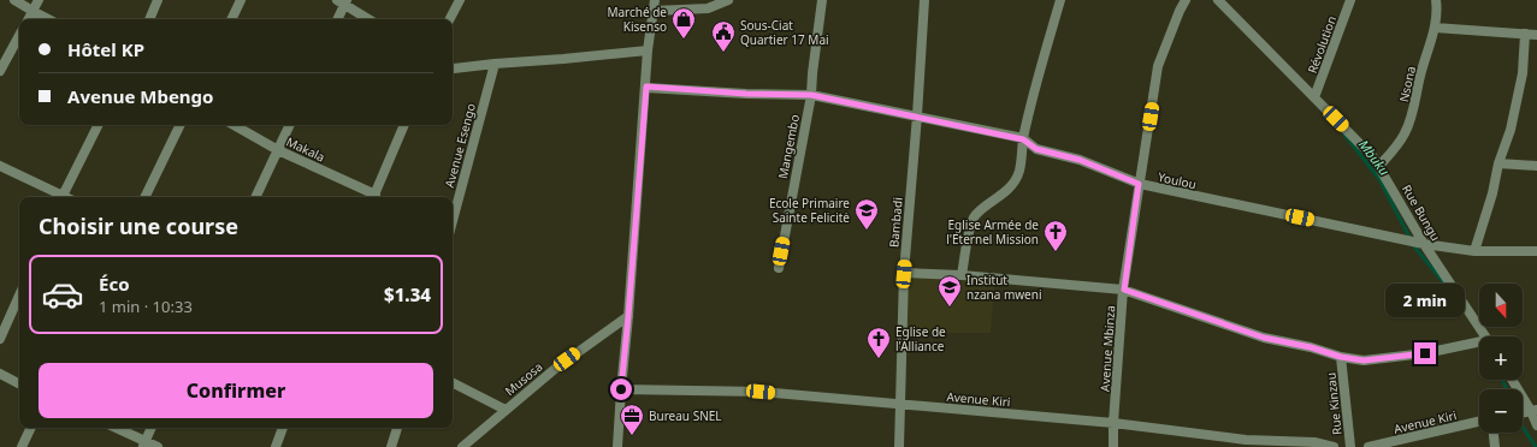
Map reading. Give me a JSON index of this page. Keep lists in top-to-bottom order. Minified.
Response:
{"streets":{"street":["Révolution","Nsona","Avenue Esengo","Mangembo","Makala","Youlou","Rue Bungu","Bambadi","Avenue Mbinza","Musosa","Avenue Kiri","Rue Kinzau"]},"crossings":[["Révolution","Rue Bungu"],["Nsona","Rue Bungu"],["Mangembo","Youlou"],["Youlou","Rue Bungu"],["Youlou","Bambadi"],["Youlou","Avenue Mbinza"],["Bambadi","Avenue Kiri"],["Avenue Mbinza","Avenue Kiri"]],"water":["Mbuku"],"places":{"shop":["Marché de Kisenso"],"public building":["Sous-Ciat Quartier 17 Mai"],"school or university":["Ecole Primaire Sainte Felicitė","Institut nzana mweni"],"church":["Eglise Armée de l'Eternel Mission","Eglise de l'Alliance"],"office":["Bureau SNEL"]},"north":"bottom","page":{"banner":["Hôtel KP","Avenue Mbengo"],"heading":"Choisir une course","list":[{"name":"Éco","note":"1 min · 10:33","value":"$1.34"}],"map_buttons":["+","−"],"bubble":"2 min","buttons":"Confirmer"}}
